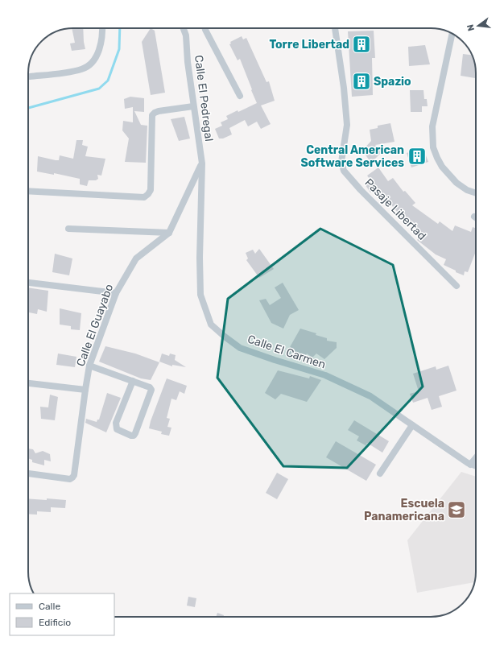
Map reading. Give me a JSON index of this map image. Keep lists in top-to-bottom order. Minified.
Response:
{"streets":{"street":["Calle El Pedregal","Pasaje Libertad","Calle El Guayabo","Calle El Carmen"]},"crossings":[["Calle El Pedregal","Calle El Guayabo"],["Calle El Pedregal","Calle El Carmen"],["Calle El Guayabo","Calle El Carmen"]],"places":{"building":["Torre Libertad","Spazio","Central American Software Services"],"school or university":["Escuela Panamericana"]},"legend":["Calle","Edificio"],"north":"left"}
